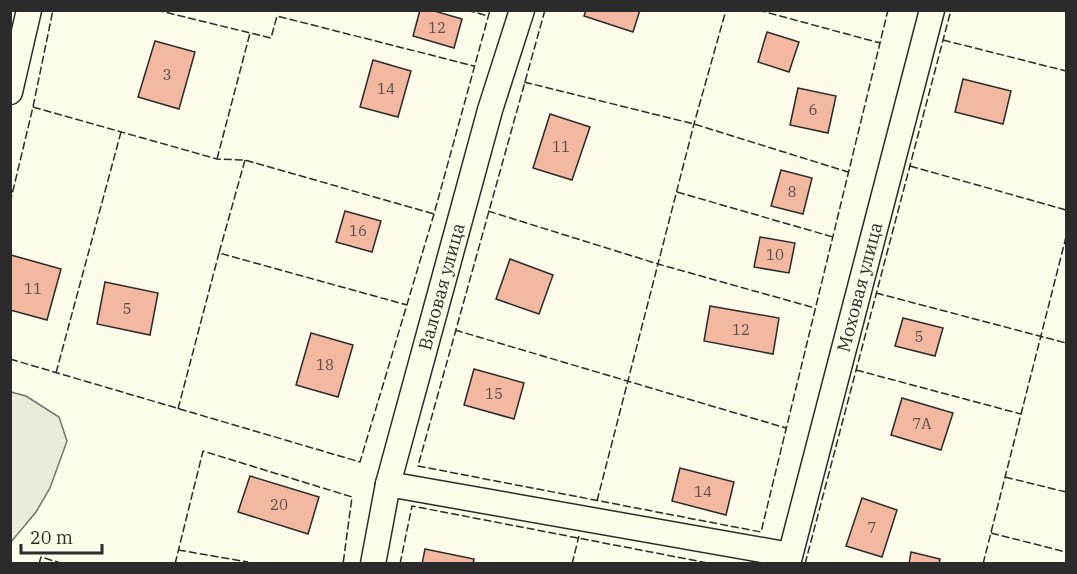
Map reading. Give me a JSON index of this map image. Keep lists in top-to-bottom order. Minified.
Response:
{"streets":{"street":["Валовая улица","Моховая улица"]},"house_numbers":["12","3","14","6","11","8","16","10","11","5","12","5","18","15","7А","14","20","7"],"scale_bar":"20 m"}
